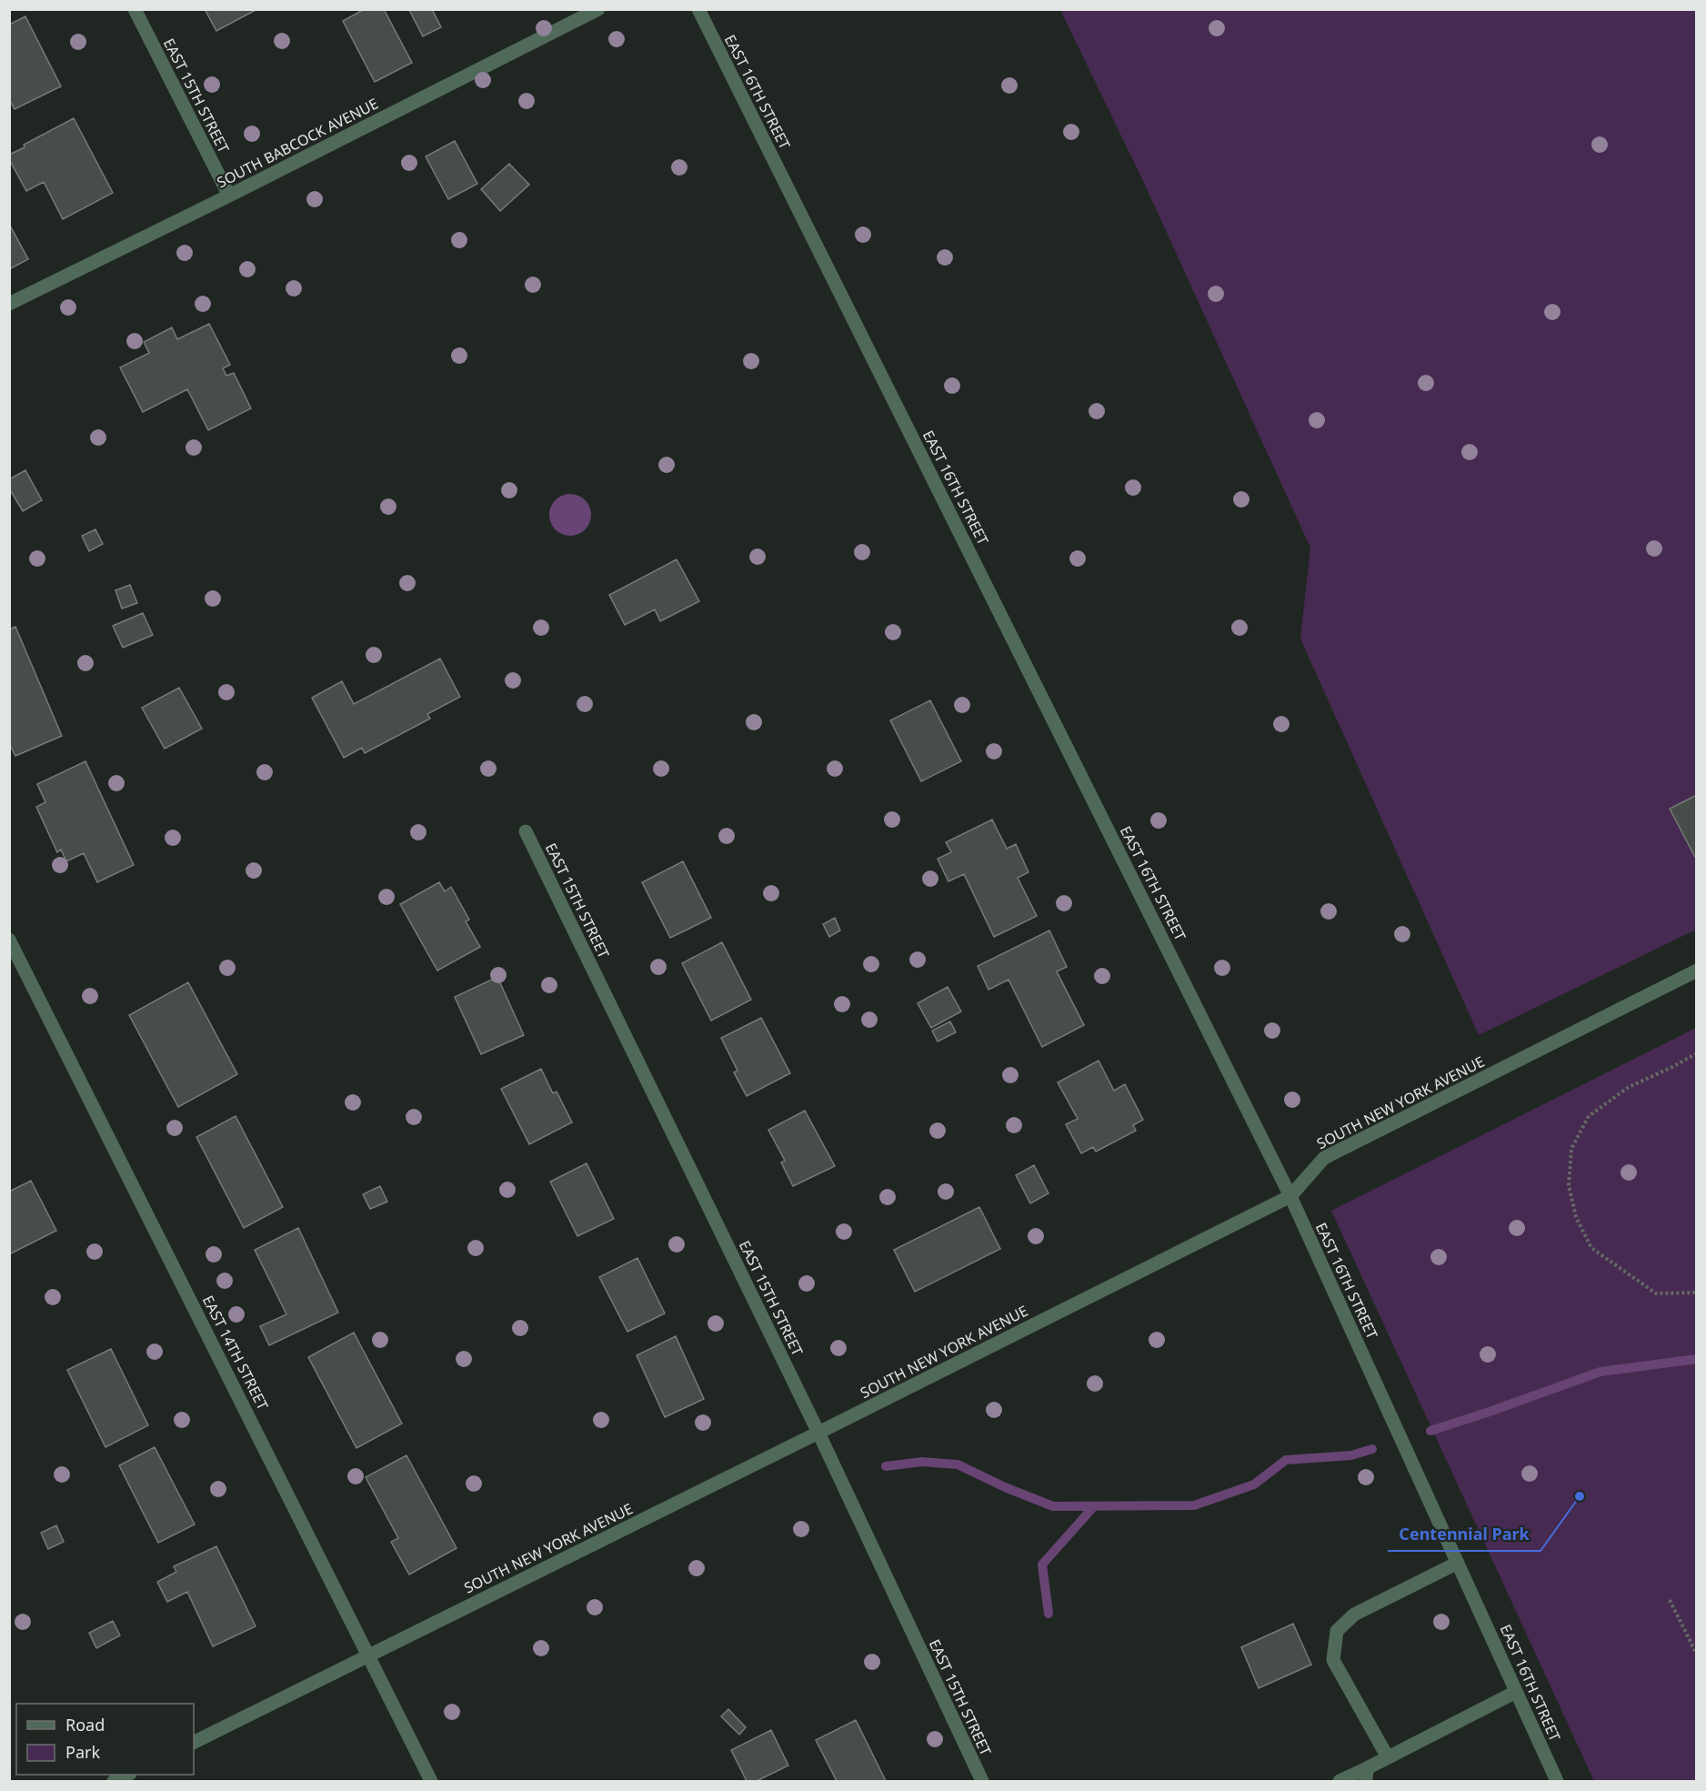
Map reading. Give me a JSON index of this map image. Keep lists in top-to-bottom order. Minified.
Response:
{"streets":{"street":["EAST 16TH STREET","EAST 15TH STREET","SOUTH BABCOCK AVENUE","SOUTH NEW YORK AVENUE","EAST 14TH STREET"]},"crossings":[["EAST 16TH STREET","SOUTH NEW YORK AVENUE"],["EAST 15TH STREET","SOUTH BABCOCK AVENUE"],["EAST 15TH STREET","SOUTH NEW YORK AVENUE"],["SOUTH NEW YORK AVENUE","EAST 14TH STREET"]],"places":["Centennial Park"],"legend":["Road","Park"]}
